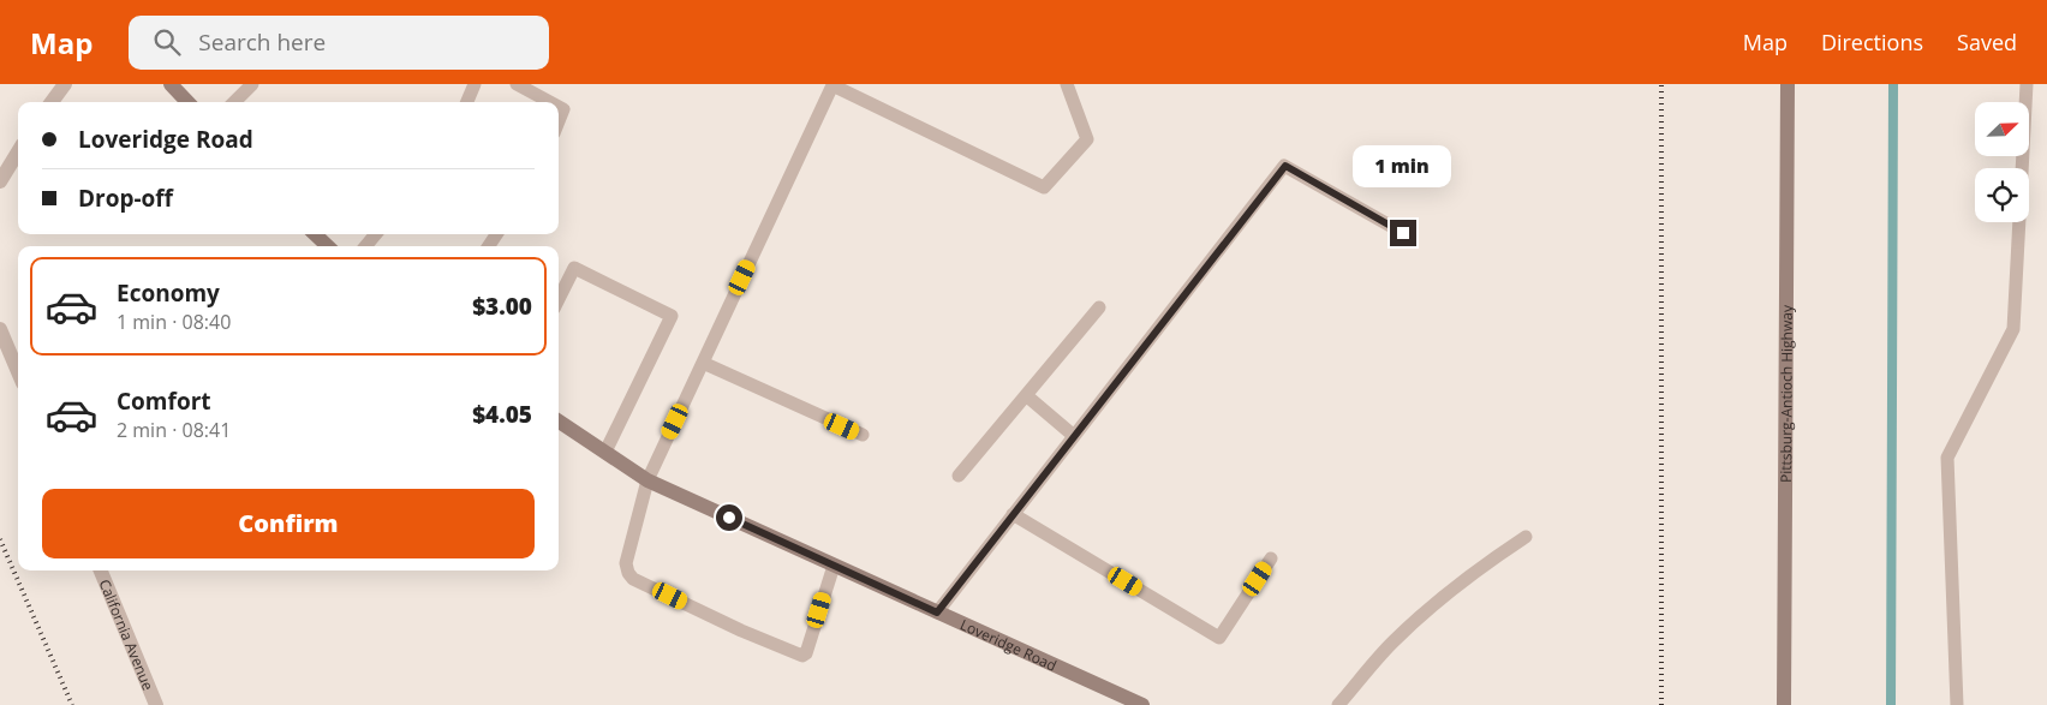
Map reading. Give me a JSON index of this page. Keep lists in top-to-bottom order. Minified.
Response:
{"streets":{"main road":["Pittsburg-Antioch Highway","Loveridge Road"],"street":["California Avenue"]},"north":"top right","page":{"header":"Map","search":"Search here","nav":["Map","Directions","Saved"],"banner":["Loveridge Road","Drop-off"],"bubble":"1 min","list":[{"name":"Economy","note":"1 min · 08:40","value":"$3.00"},{"name":"Comfort","note":"2 min · 08:41","value":"$4.05"}],"buttons":"Confirm"}}
